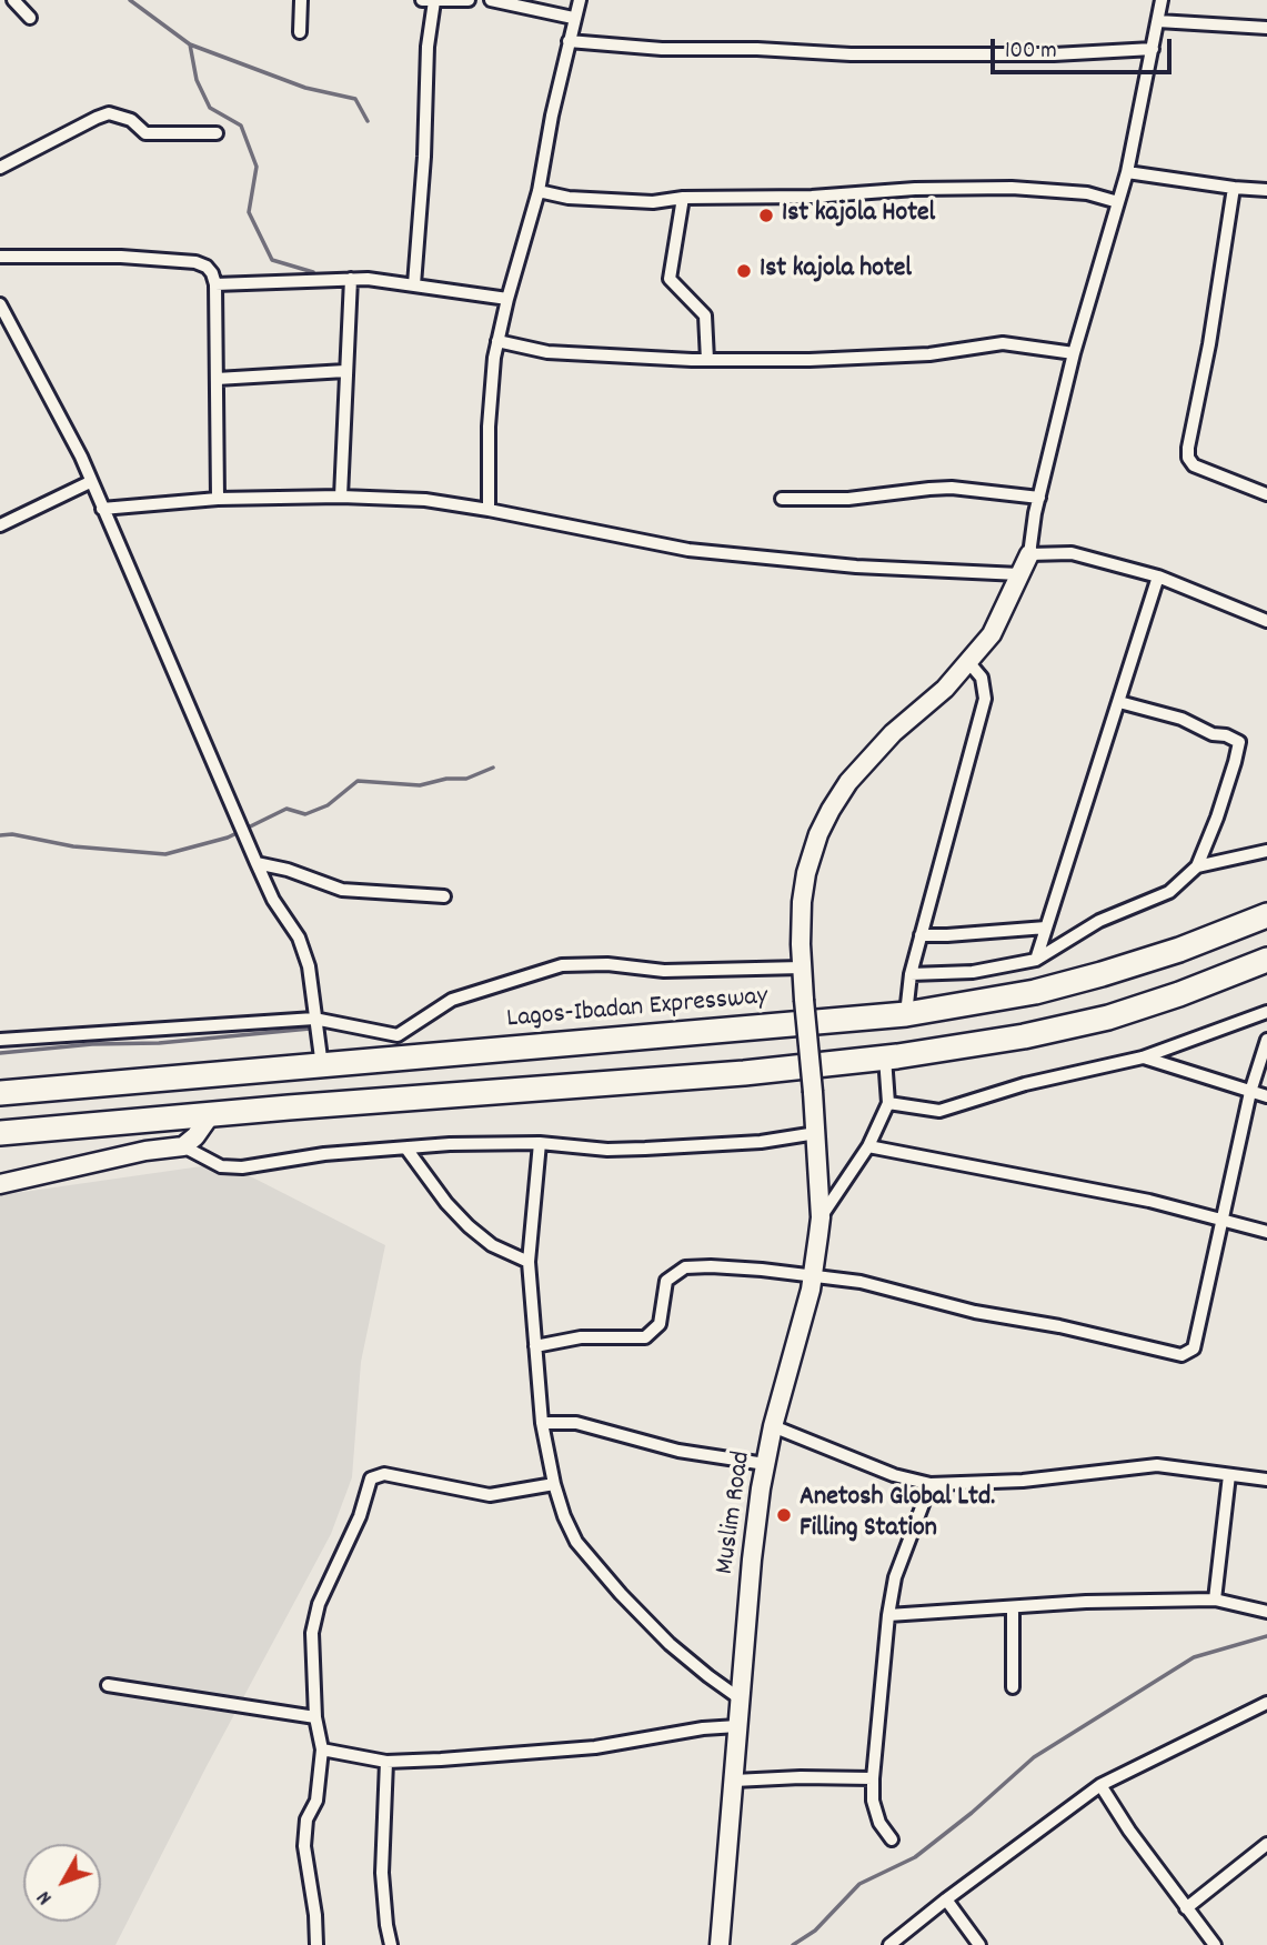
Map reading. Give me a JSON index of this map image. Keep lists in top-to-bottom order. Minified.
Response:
{"streets":{"highway":["Lagos-Ibadan Expressway"],"street":["Muslim Road"]},"places":["1st kajola Hotel","1st kajola hotel","Anetosh Global Ltd. Filling Station"],"scale_bar":"100 m","north":"bottom left"}
